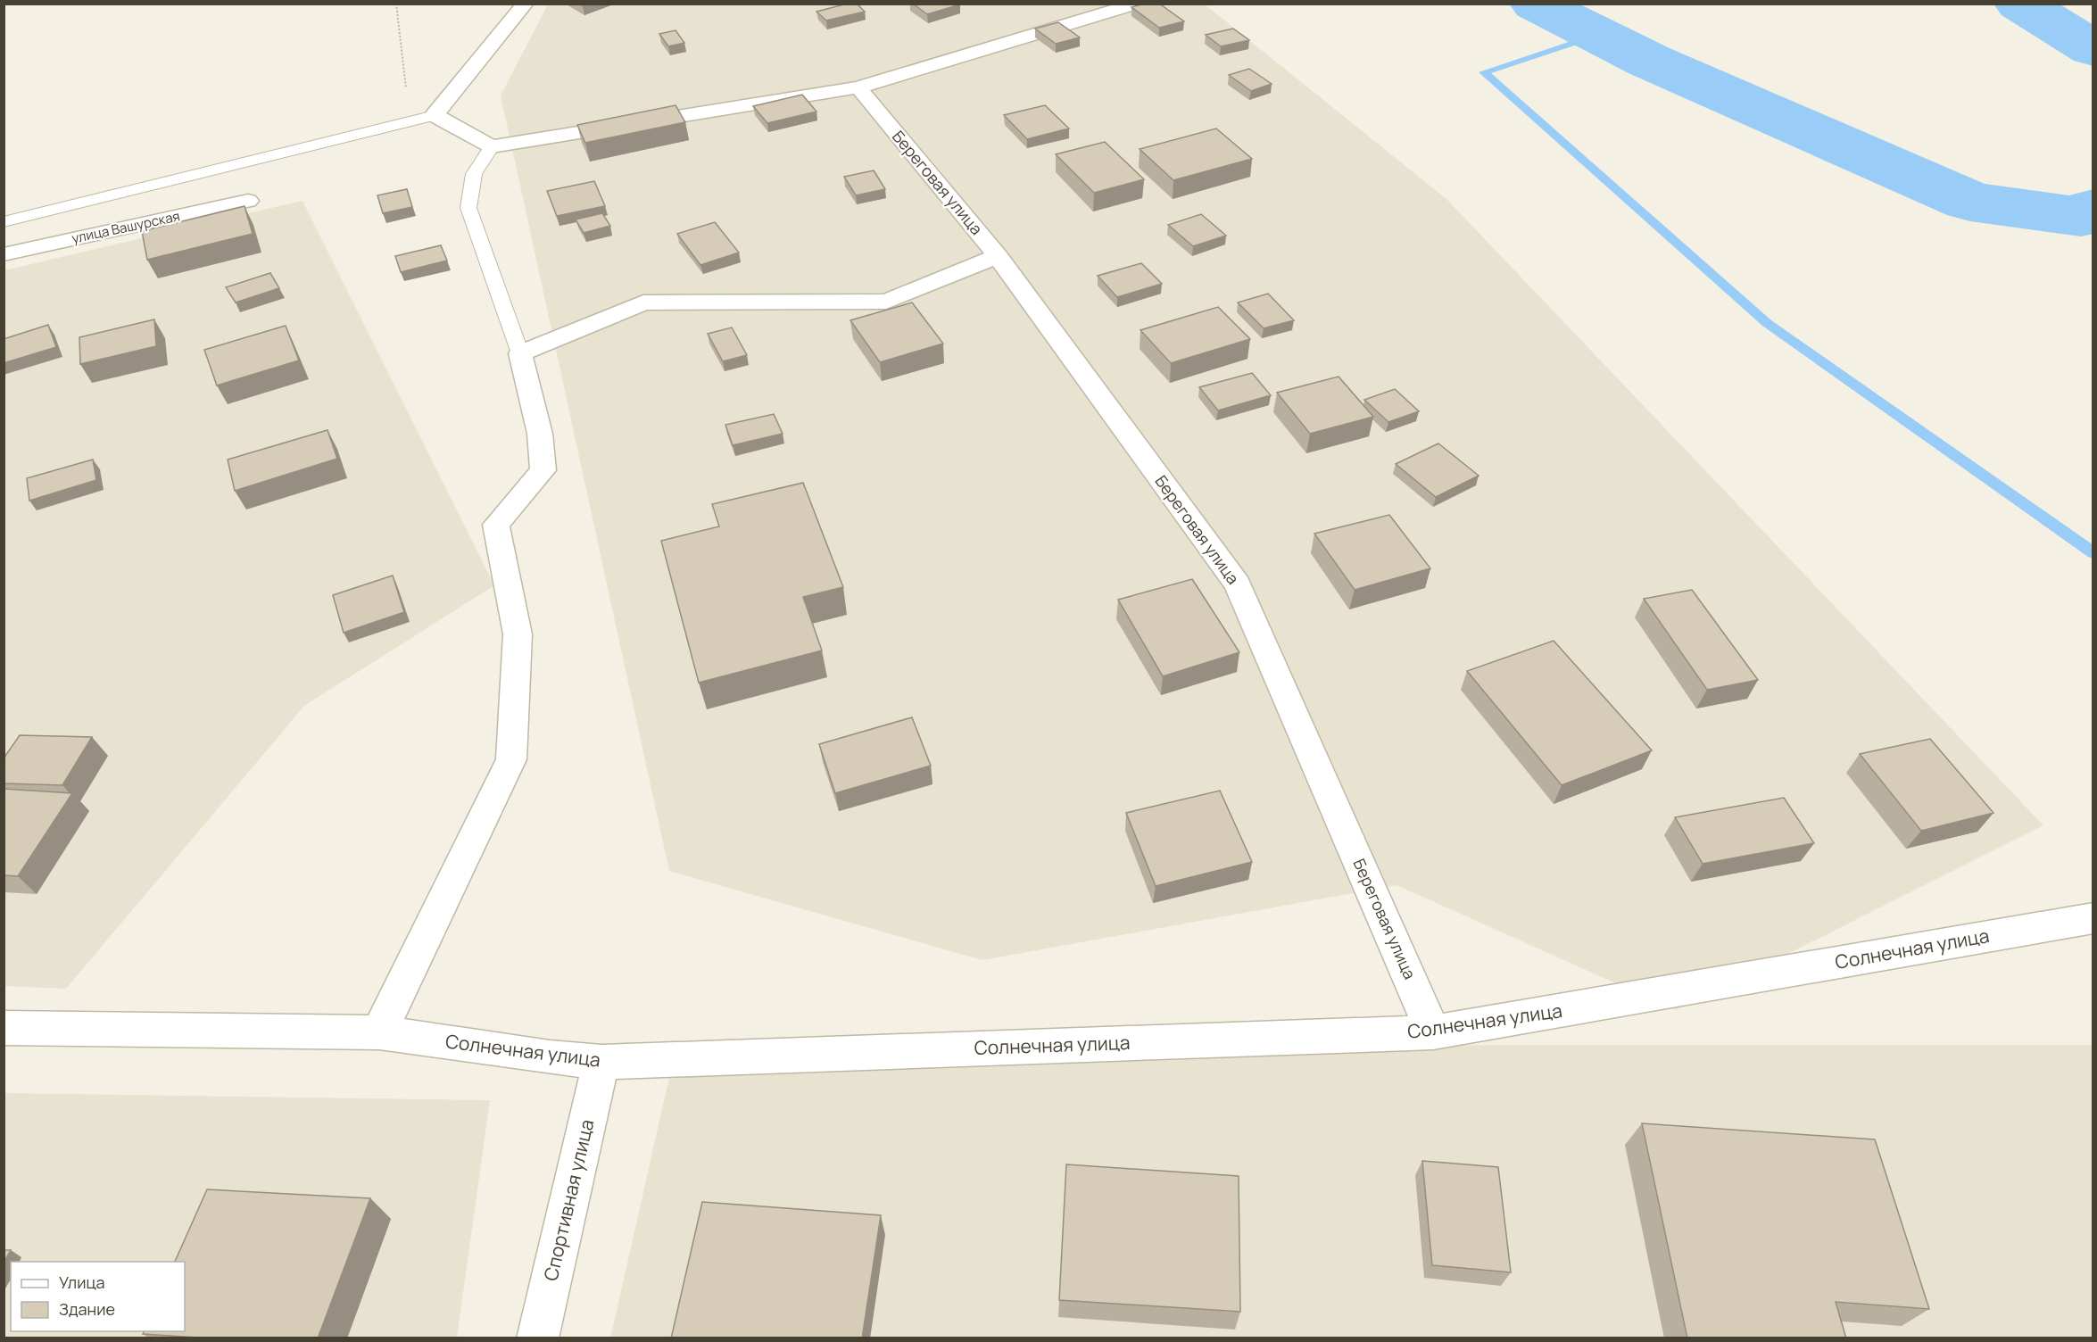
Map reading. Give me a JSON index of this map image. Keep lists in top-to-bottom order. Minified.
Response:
{"streets":{"street":["Береговая улица","улица Вашурская","Солнечная улица","Спортивная улица"]},"crossings":[["Береговая улица","Солнечная улица"],["Солнечная улица","Спортивная улица"]],"legend":["Улица","Здание"]}
